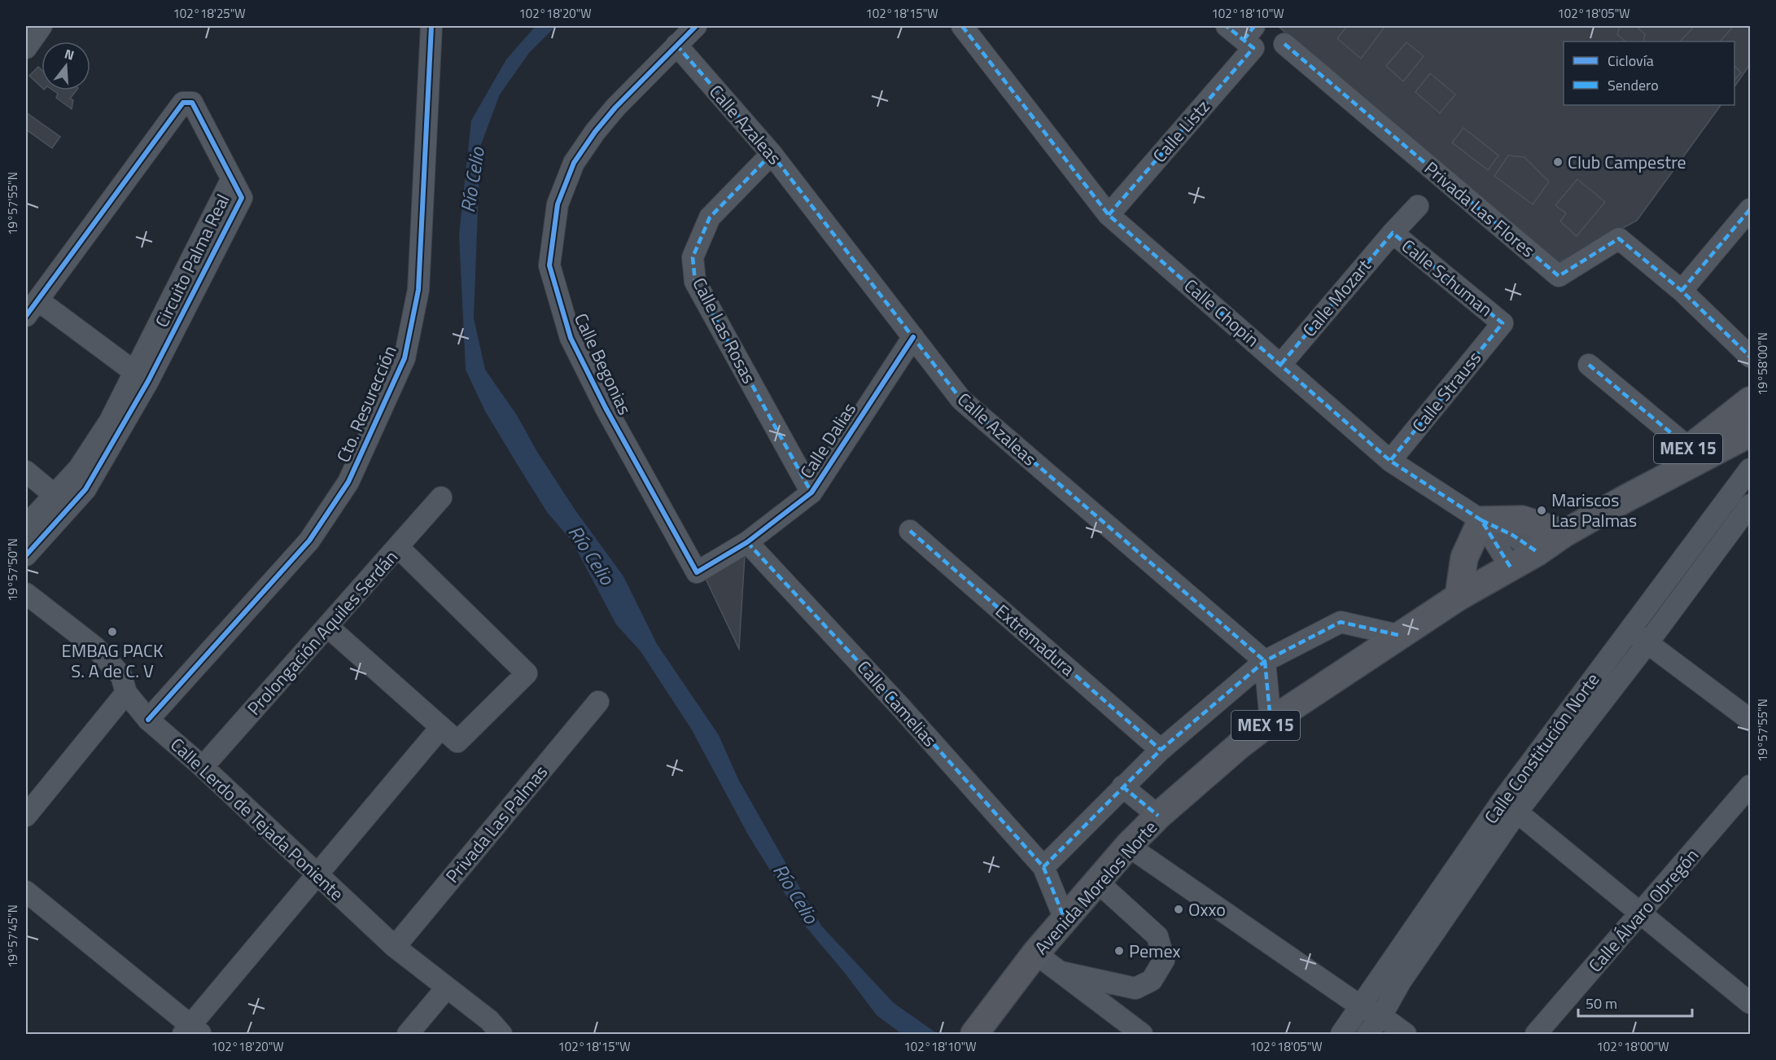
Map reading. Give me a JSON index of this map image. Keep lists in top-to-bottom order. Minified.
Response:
{"streets":{"main road":["MEX 15","Avenida Morelos Norte"],"street":["Calle Azaleas","Calle Listz","Privada Las Flores","Circuito Palma Real","Calle Schuman","Calle Mozart","Calle Chopin","Calle Las Rosas","Calle Begonias","Calle Strauss","Cto. Resurección","Calle Dalias","Prolongación Aquiles Serdán","Extremadura","Calle Camelias","Calle Constitución Norte","Calle Lerdo de Tejada Poniente","Privada Las Palmas","Calle Álvaro Obregón"]},"crossings":[["Calle Azaleas","Calle Las Rosas"],["Calle Azaleas","Calle Begonias"],["Calle Azaleas","Calle Dalias"],["Calle Listz","Calle Chopin"],["Calle Schuman","Calle Mozart"],["Calle Schuman","Calle Strauss"],["Calle Mozart","Calle Chopin"],["Calle Chopin","Calle Strauss"],["Calle Chopin","Avenida Morelos Norte"],["Calle Las Rosas","Calle Dalias"],["Calle Begonias","Calle Dalias"],["Cto. Resurección","Calle Lerdo de Tejada Poniente"],["Calle Dalias","Calle Camelias"],["MEX 15","Avenida Morelos Norte"],["Prolongación Aquiles Serdán","Calle Lerdo de Tejada Poniente"],["Calle Camelias","Avenida Morelos Norte"],["Calle Lerdo de Tejada Poniente","Privada Las Palmas"]],"water":["Río Celio"],"places":["Club Campestre","Mariscos Las Palmas","EMBAG PACK S. A de C. V","Oxxo","Pemex"],"legend":["Ciclovía","Sendero"],"scale_bar":"50 m","north":"top","coordinates":["102°18'25\"W","102°18'20\"W","102°18'15\"W","102°18'10\"W","102°18'05\"W","19°57'55\"N","19°58'00\"N","19°57'50\"N","19°57'45\"N","102°18'00\"W"]}
